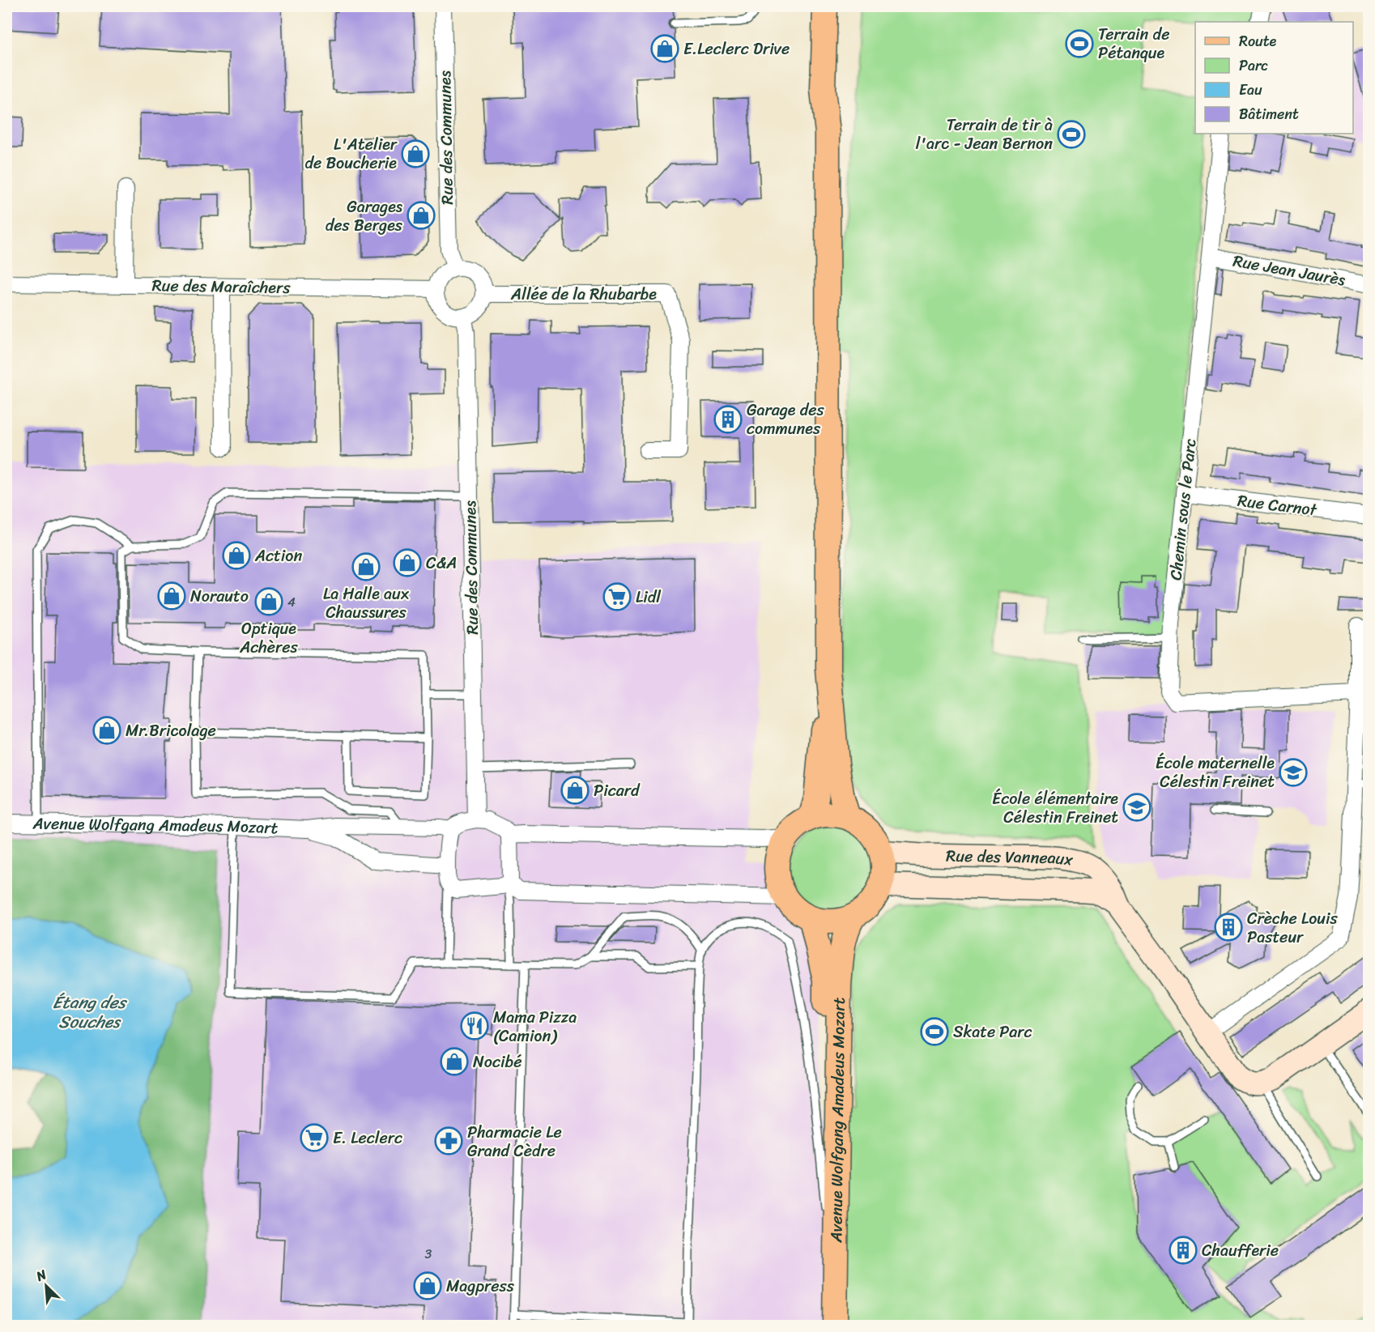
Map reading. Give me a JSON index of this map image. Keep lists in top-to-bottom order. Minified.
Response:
{"streets":{"main road":["Avenue Wolfgang Amadeus Mozart"],"street":["Rue des Communes","Rue Jean Jaurès","Rue des Maraîchers","Allée de la Rhubarbe","Rue Carnot","Chemin sous le Parc","Rue des Vanneaux"]},"crossings":[["Rue des Communes","Rue des Maraîchers"],["Rue des Communes","Allée de la Rhubarbe"],["Rue des Communes","Avenue Wolfgang Amadeus Mozart"],["Rue Jean Jaurès","Chemin sous le Parc"],["Rue des Maraîchers","Allée de la Rhubarbe"],["Rue Carnot","Chemin sous le Parc"],["Avenue Wolfgang Amadeus Mozart","Rue des Vanneaux"]],"water":["Étang des Souches"],"places":{"sports":["Terrain de Pétanque","Terrain de tir à l'arc - Jean Bernon","Skate Parc"],"shop":["E.Leclerc Drive","L'Atelier de Boucherie","Garages des Berges","Action","C&A","La Halle aux Chaussures","Norauto","Optique Achères","Mr.Bricolage","Picard","Nocibé","Magpress"],"building":["Garage des communes","Crèche Louis Pasteur","Chaufferie"],"supermarket":["Lidl","E. Leclerc"],"school or university":["École maternelle Célestin Freinet","École élémentaire Célestin Freinet"],"restaurant":["Mama Pizza (Camion)"],"pharmacy":["Pharmacie Le Grand Cèdre"]},"house_numbers":["4","3"],"legend":["Route","Parc","Eau","Bâtiment"],"north":"top left"}
